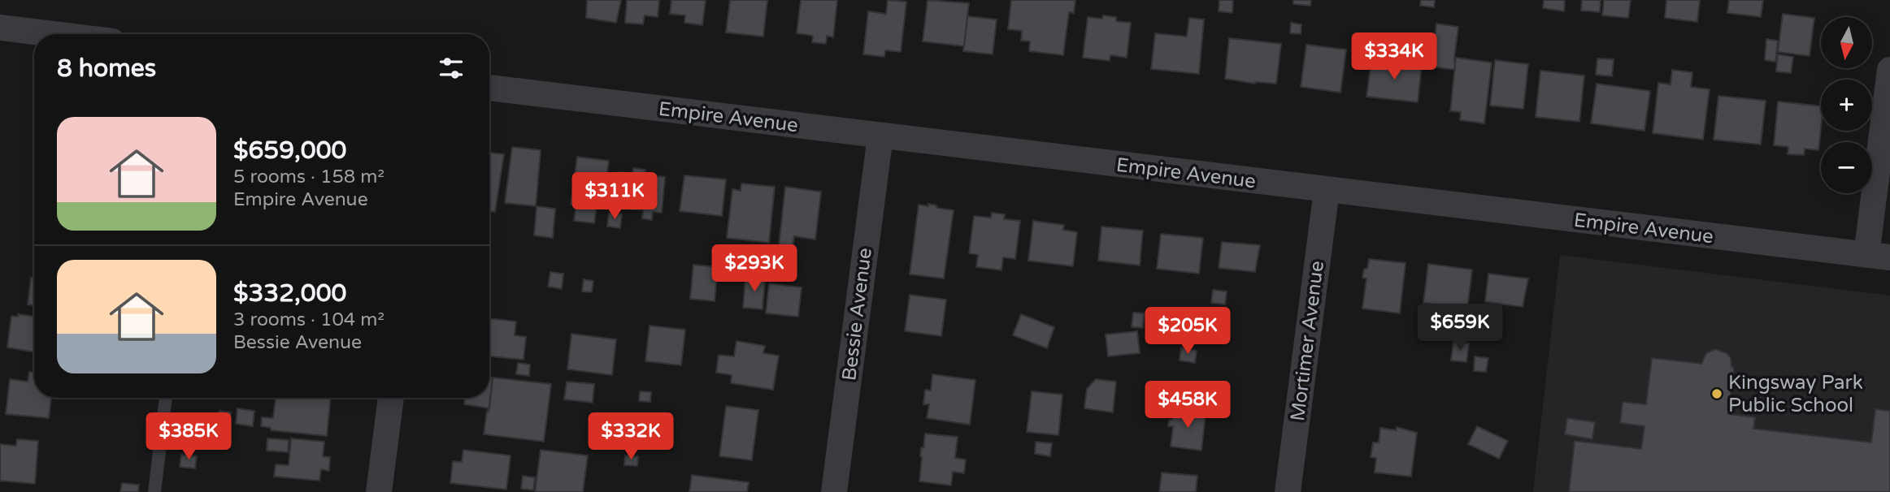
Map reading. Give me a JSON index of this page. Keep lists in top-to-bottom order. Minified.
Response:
{"streets":{"street":["Empire Avenue","Bessie Avenue","Mortimer Avenue"]},"crossings":[["Empire Avenue","Bessie Avenue"],["Empire Avenue","Mortimer Avenue"]],"places":["Kingsway Park Public School"],"north":"bottom","page":{"map_buttons":["+","−"],"price":["$334K","$311K","$293K","$659K","$205K","$458K","$385K","$332K"],"heading":"8 homes","list":[{"name":"$659,000","note":"5 rooms · 158 m² · Empire Avenue"},{"name":"$332,000","note":"3 rooms · 104 m² · Bessie Avenue"}]}}
